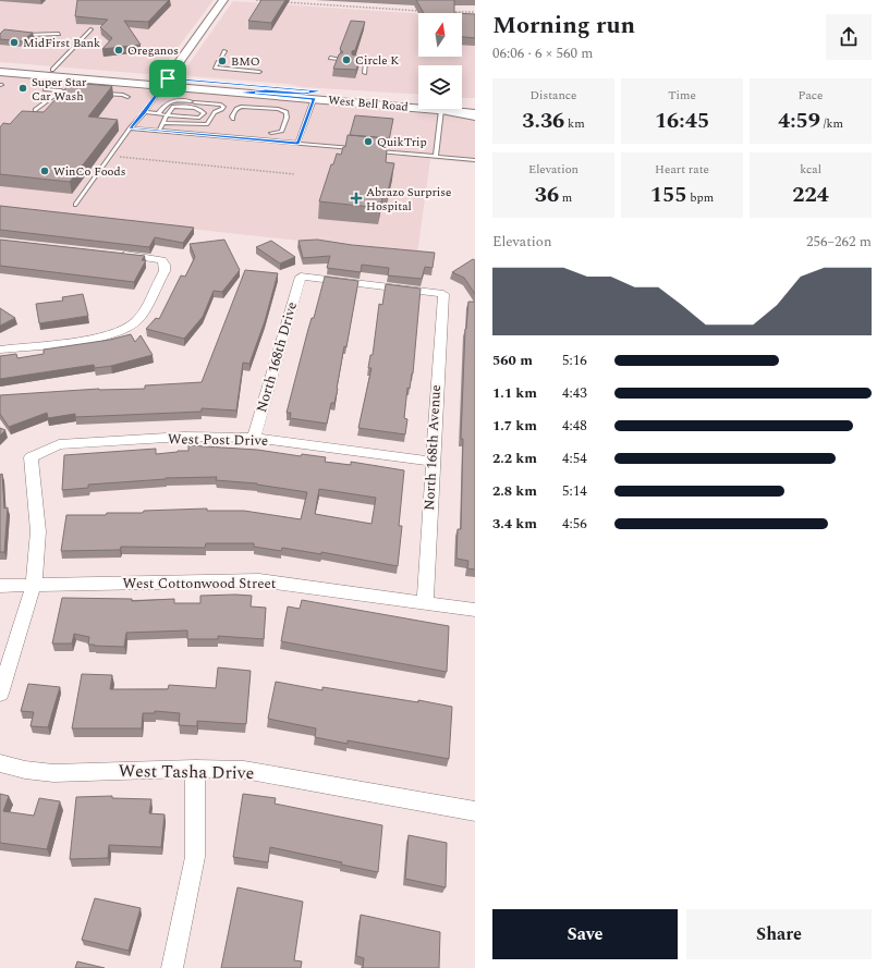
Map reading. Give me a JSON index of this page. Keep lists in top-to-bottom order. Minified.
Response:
{"streets":{"main road":["West Bell Road"],"street":["North 168th Drive","West Post Drive","North 168th Avenue","West Cottonwood Street","West Tasha Drive"]},"crossings":[["North 168th Drive","West Post Drive"],["North 168th Drive","North 168th Avenue"],["West Post Drive","North 168th Avenue"],["West Post Drive","West Cottonwood Street"],["North 168th Avenue","West Cottonwood Street"]],"places":{"other":["MidFirst Bank","Oreganos","Circle K","BMO","Super Star Car Wash","QuikTrip","WinCo Foods"],"health":["Abrazo Surprise Hospital"]},"north":"top","page":{"heading":["Morning run","06:06 · 6 × 560 m"],"stats":[["Distance","3.36 km"],["Time","16:45"],["Pace","4:59 /km"],["Elevation","36 m"],["Heart rate","155 bpm"],["kcal","224"]],"chart":["Elevation","256–262 m"],"list":[{"name":"560 m","note":"5:16"},{"name":"1.1 km","note":"4:43"},{"name":"1.7 km","note":"4:48"},{"name":"2.2 km","note":"4:54"},{"name":"2.8 km","note":"5:14"},{"name":"3.4 km","note":"4:56"}],"buttons":["Save","Share"]}}
